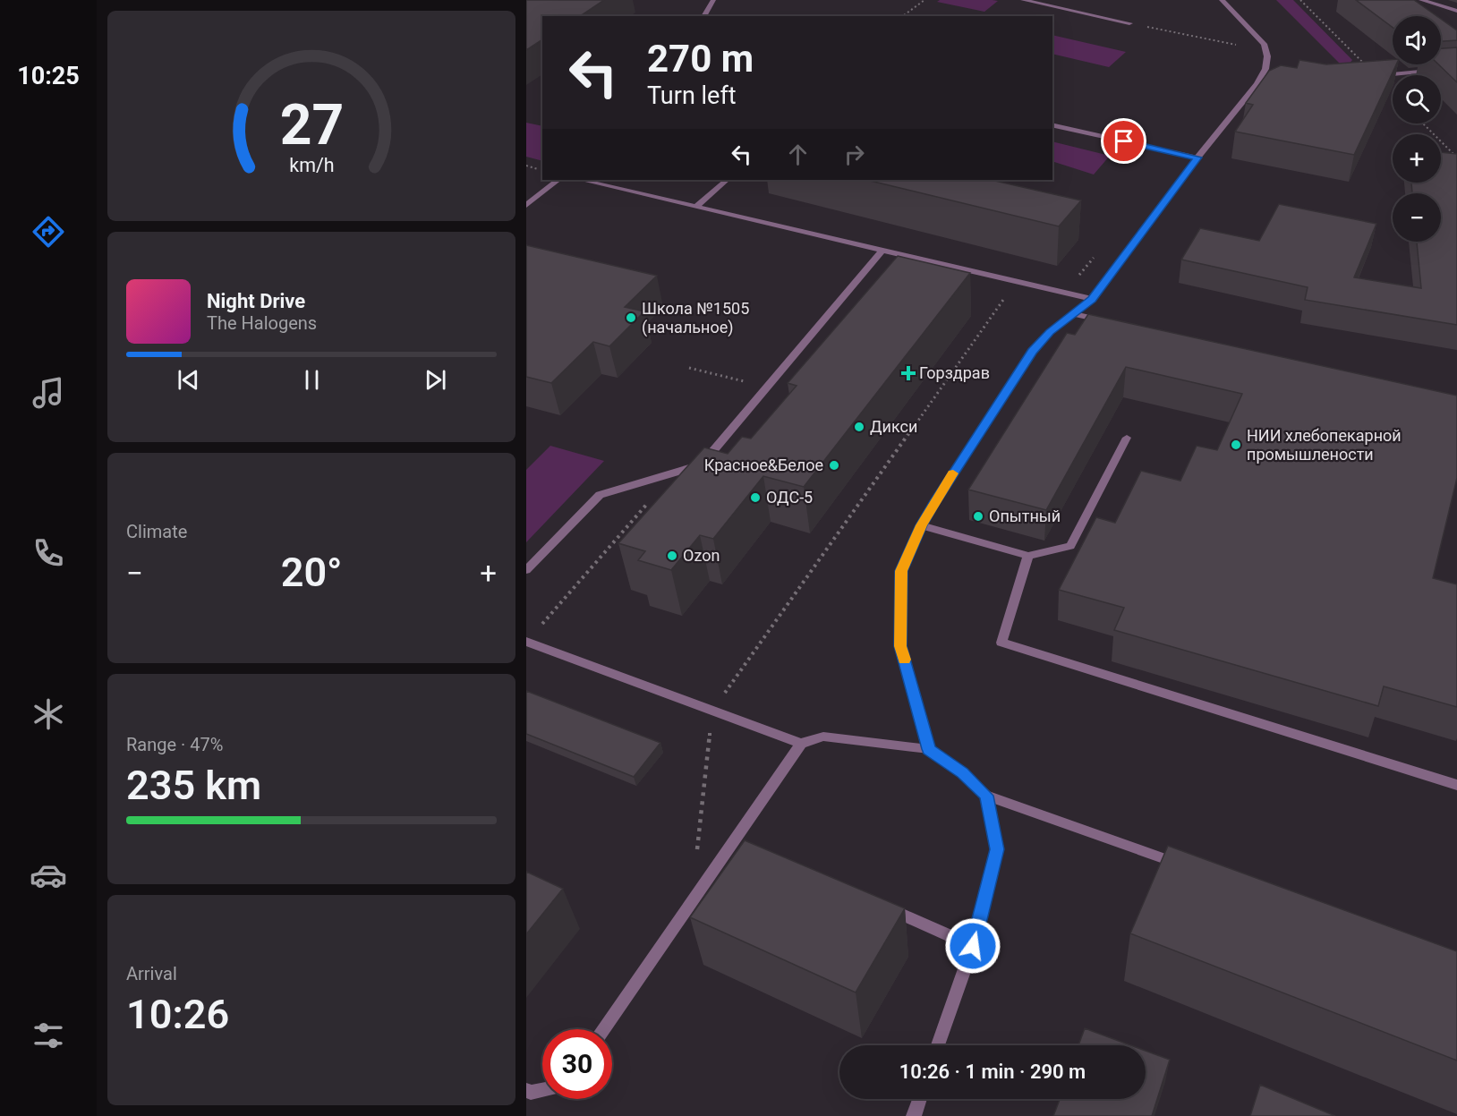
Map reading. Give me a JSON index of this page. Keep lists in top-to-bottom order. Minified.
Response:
{"places":{"other":["Школа №1505 (начальное)","Дикси","НИИ хлебопекарной промышлености","Красное&Белое","ОДС-5","Опытный","Ozon"],"health":["Горздрав"]},"page":{"tabs":"10:25","map_buttons":["+","−"],"turn":["270 m","Turn left"],"song":["Night Drive","The Halogens"],"tile":["Climate",["Range · 47%","235 km"],["Arrival","10:26"]],"heat":["−","20°","+"],"limit":"30","trip":"10:26 · 1 min · 290 m","gauge":["27","km/h"]}}
